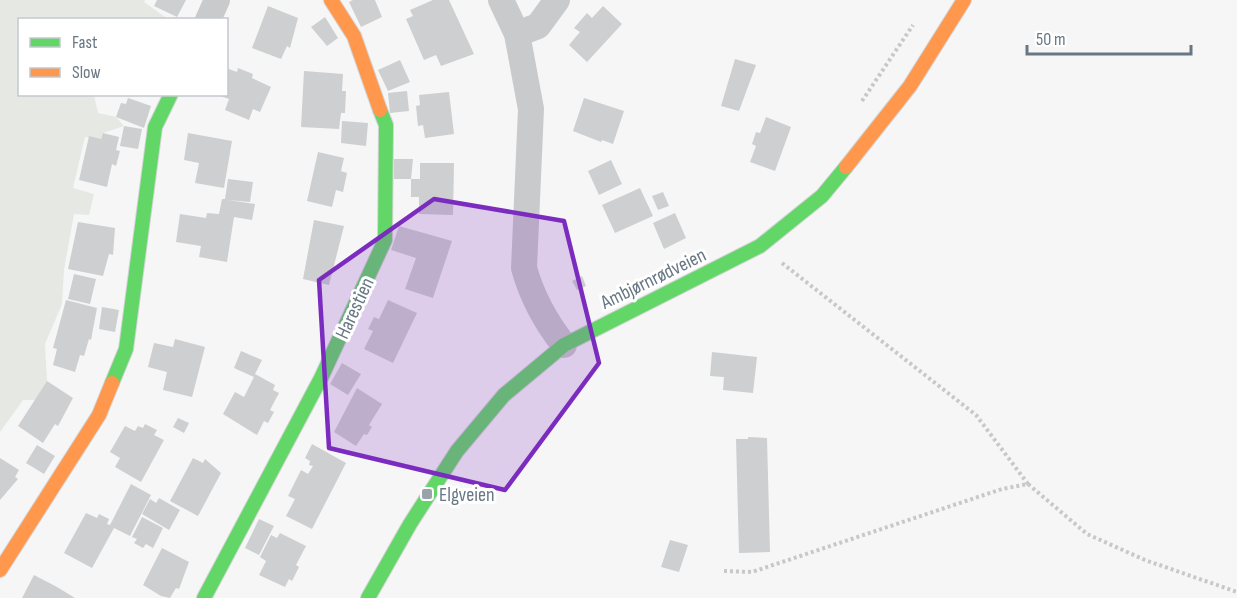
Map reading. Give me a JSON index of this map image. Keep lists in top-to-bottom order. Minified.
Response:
{"streets":{"street":["Ambjørnrødveien","Harestien"]},"places":{"transit":["Elgveien"]},"legend":["Fast","Slow"],"scale_bar":"50 m"}
